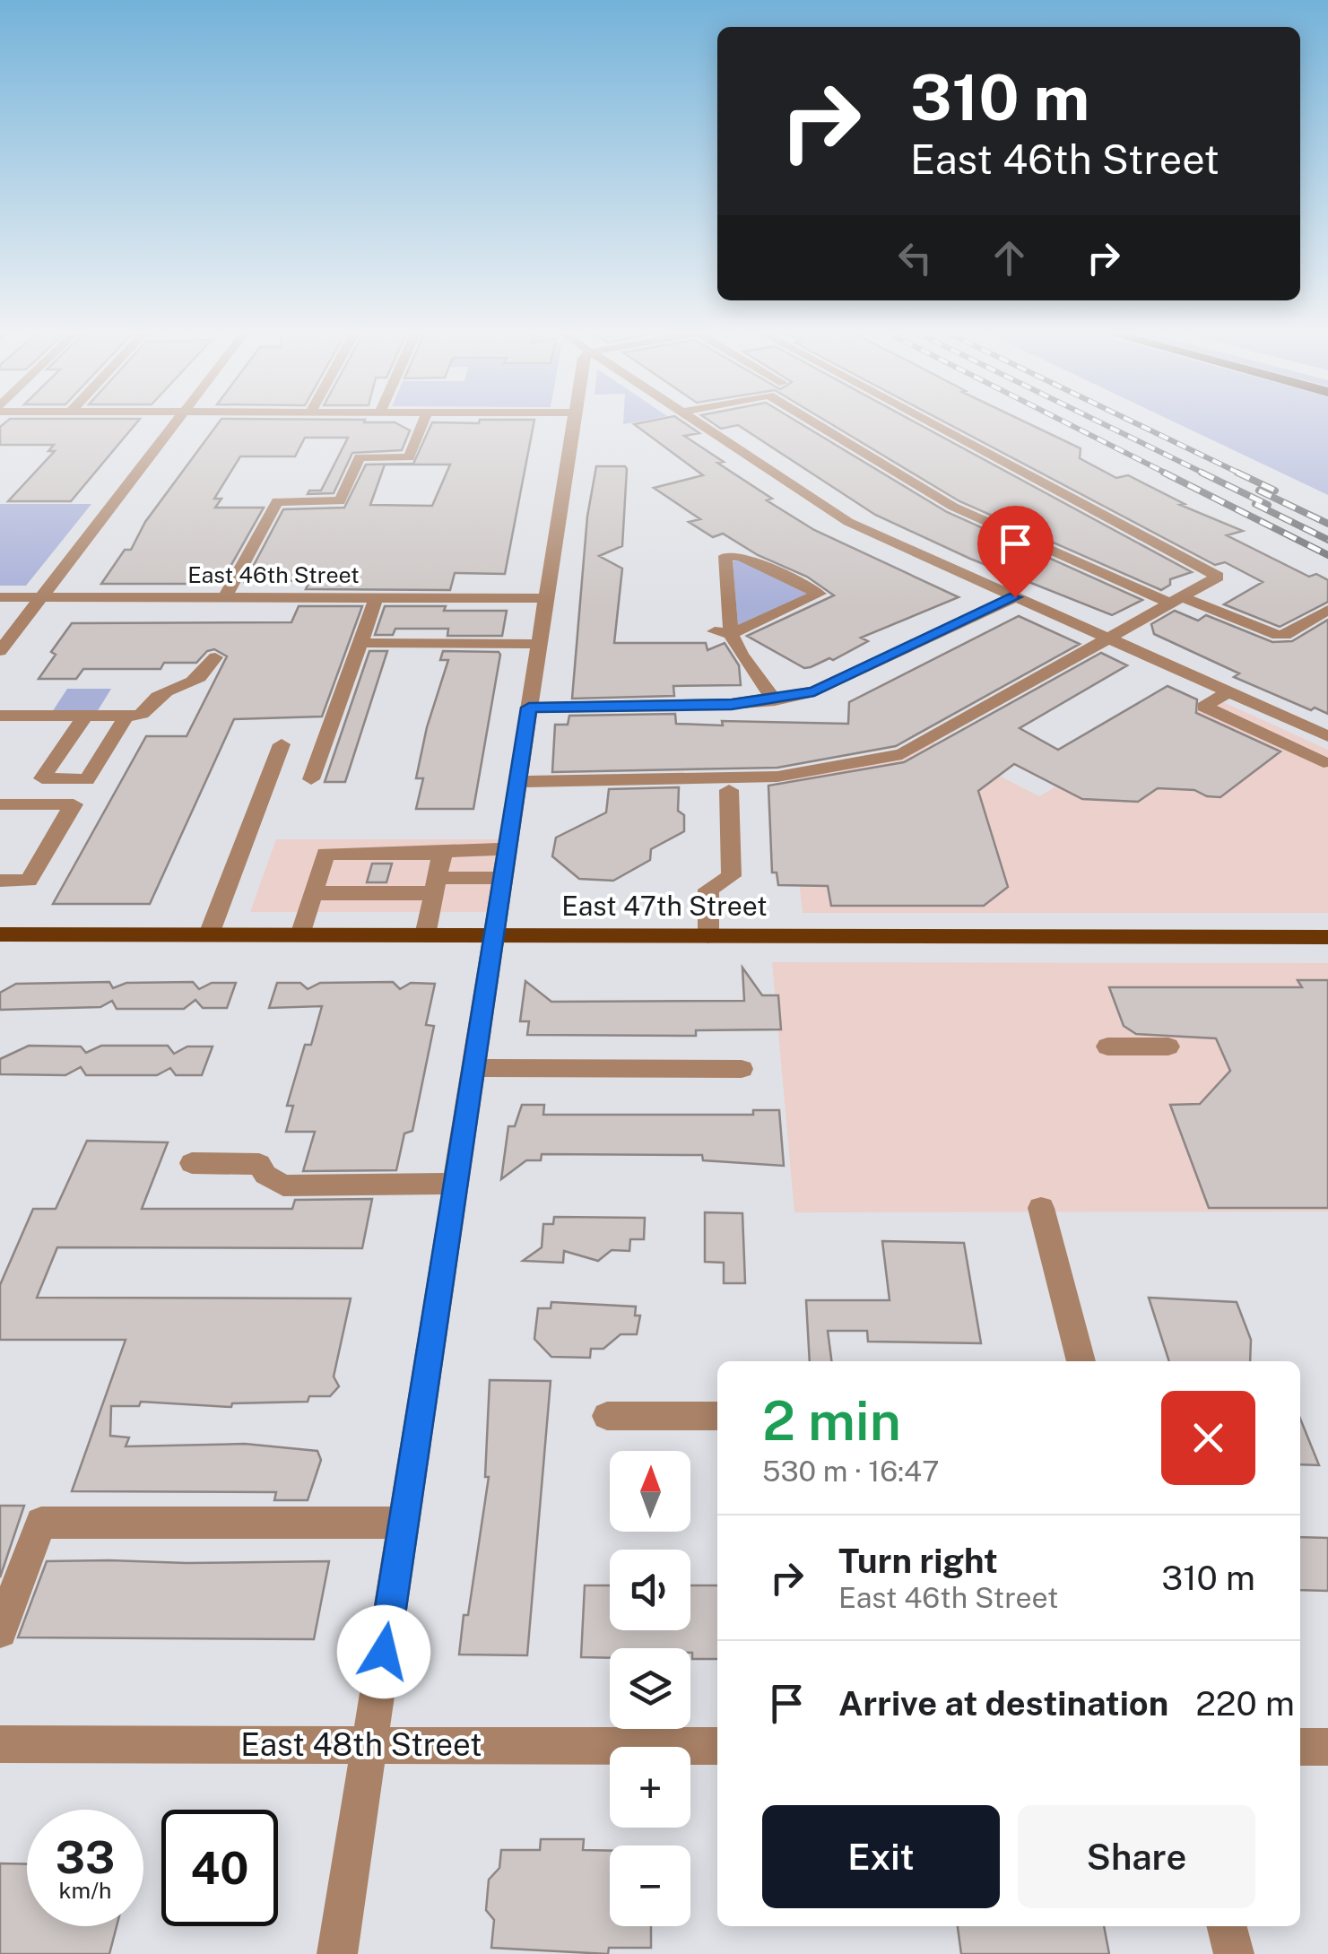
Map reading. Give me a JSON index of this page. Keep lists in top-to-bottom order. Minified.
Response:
{"streets":{"main road":["East 47th Street"],"street":["East 46th Street","East 48th Street"]},"north":"top","page":{"turn":["310 m","East 46th Street"],"heading":["2 min","530 m · 16:47"],"map_buttons":["+","−"],"list":[{"name":"Turn right","note":"East 46th Street","value":"310 m"},{"name":"Arrive at destination","value":"220 m"}],"buttons":["Exit","Share"],"speed":"33 km/h","limit":"40"}}
